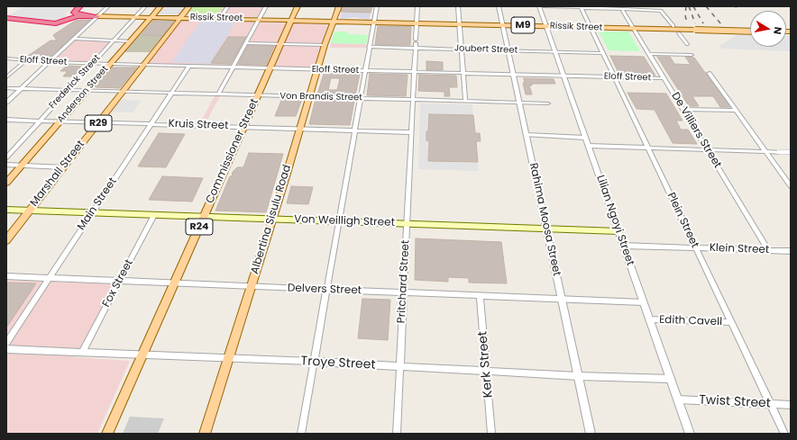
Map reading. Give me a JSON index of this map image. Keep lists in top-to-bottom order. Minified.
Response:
{"streets":{"main road":["Rissik Street","M9","Anderson Street","R29","Commissioner Street","Marshall Street","Albertina Sisulu Road","Von Weilligh Street","R24"],"street":["Joubert Street","Eloff Street","Frederick Street","Von Brandis Street","Kruis Street","De Villiers Street","Main Street","Rahima Moosa Street","Lilian Ngoyi Street","Plein Street","Klein Street","Pritchard Street","Fox Street","Delvers Street","Edith Cavell","Troye Street","Kerk Street","Twist Street"]},"crossings":[["Rissik Street","Frederick Street"],["Rissik Street","Anderson Street"],["Rissik Street","De Villiers Street"],["Rissik Street","Commissioner Street"],["Rissik Street","Marshall Street"],["Rissik Street","Albertina Sisulu Road"],["Rissik Street","Rahima Moosa Street"],["Rissik Street","Lilian Ngoyi Street"],["Rissik Street","Plein Street"],["Rissik Street","Pritchard Street"],["Joubert Street","Rahima Moosa Street"],["Joubert Street","Lilian Ngoyi Street"],["Joubert Street","Plein Street"],["Joubert Street","Pritchard Street"],["Eloff Street","Frederick Street"],["Eloff Street","Anderson Street"],["Eloff Street","De Villiers Street"],["Eloff Street","Commissioner Street"],["Eloff Street","Marshall Street"],["Eloff Street","Main Street"],["Eloff Street","Albertina Sisulu Road"],["Eloff Street","Rahima Moosa Street"],["Eloff Street","Lilian Ngoyi Street"],["Eloff Street","Plein Street"],["Eloff Street","Pritchard Street"],["Frederick Street","Von Brandis Street"],["Frederick Street","Kruis Street"],["Anderson Street","Von Brandis Street"],["Anderson Street","Kruis Street"],["Von Brandis Street","Commissioner Street"],["Von Brandis Street","Marshall Street"],["Von Brandis Street","Main Street"],["Von Brandis Street","Albertina Sisulu Road"],["Von Brandis Street","Rahima Moosa Street"],["Von Brandis Street","Pritchard Street"],["Kruis Street","Commissioner Street"],["Kruis Street","Marshall Street"],["Kruis Street","Main Street"],["Kruis Street","Albertina Sisulu Road"],["Kruis Street","Pritchard Street"],["De Villiers Street","Klein Street"],["Commissioner Street","Von Weilligh Street"],["Commissioner Street","Delvers Street"],["Commissioner Street","Troye Street"],["Marshall Street","Von Weilligh Street"],["Main Street","Von Weilligh Street"],["Main Street","Delvers Street"],["Albertina Sisulu Road","Von Weilligh Street"],["Albertina Sisulu Road","Delvers Street"],["Albertina Sisulu Road","Troye Street"],["Rahima Moosa Street","Von Weilligh Street"],["Rahima Moosa Street","Delvers Street"],["Rahima Moosa Street","Troye Street"],["Lilian Ngoyi Street","Von Weilligh Street"],["Lilian Ngoyi Street","Klein Street"],["Lilian Ngoyi Street","Delvers Street"],["Lilian Ngoyi Street","Edith Cavell"],["Lilian Ngoyi Street","Troye Street"],["Lilian Ngoyi Street","Twist Street"],["Plein Street","Klein Street"],["Plein Street","Edith Cavell"],["Plein Street","Twist Street"],["Von Weilligh Street","Pritchard Street"],["Von Weilligh Street","Fox Street"],["Pritchard Street","Delvers Street"],["Pritchard Street","Troye Street"],["Fox Street","Delvers Street"],["Fox Street","Troye Street"],["Delvers Street","Kerk Street"],["Troye Street","Kerk Street"]],"north":"right"}
